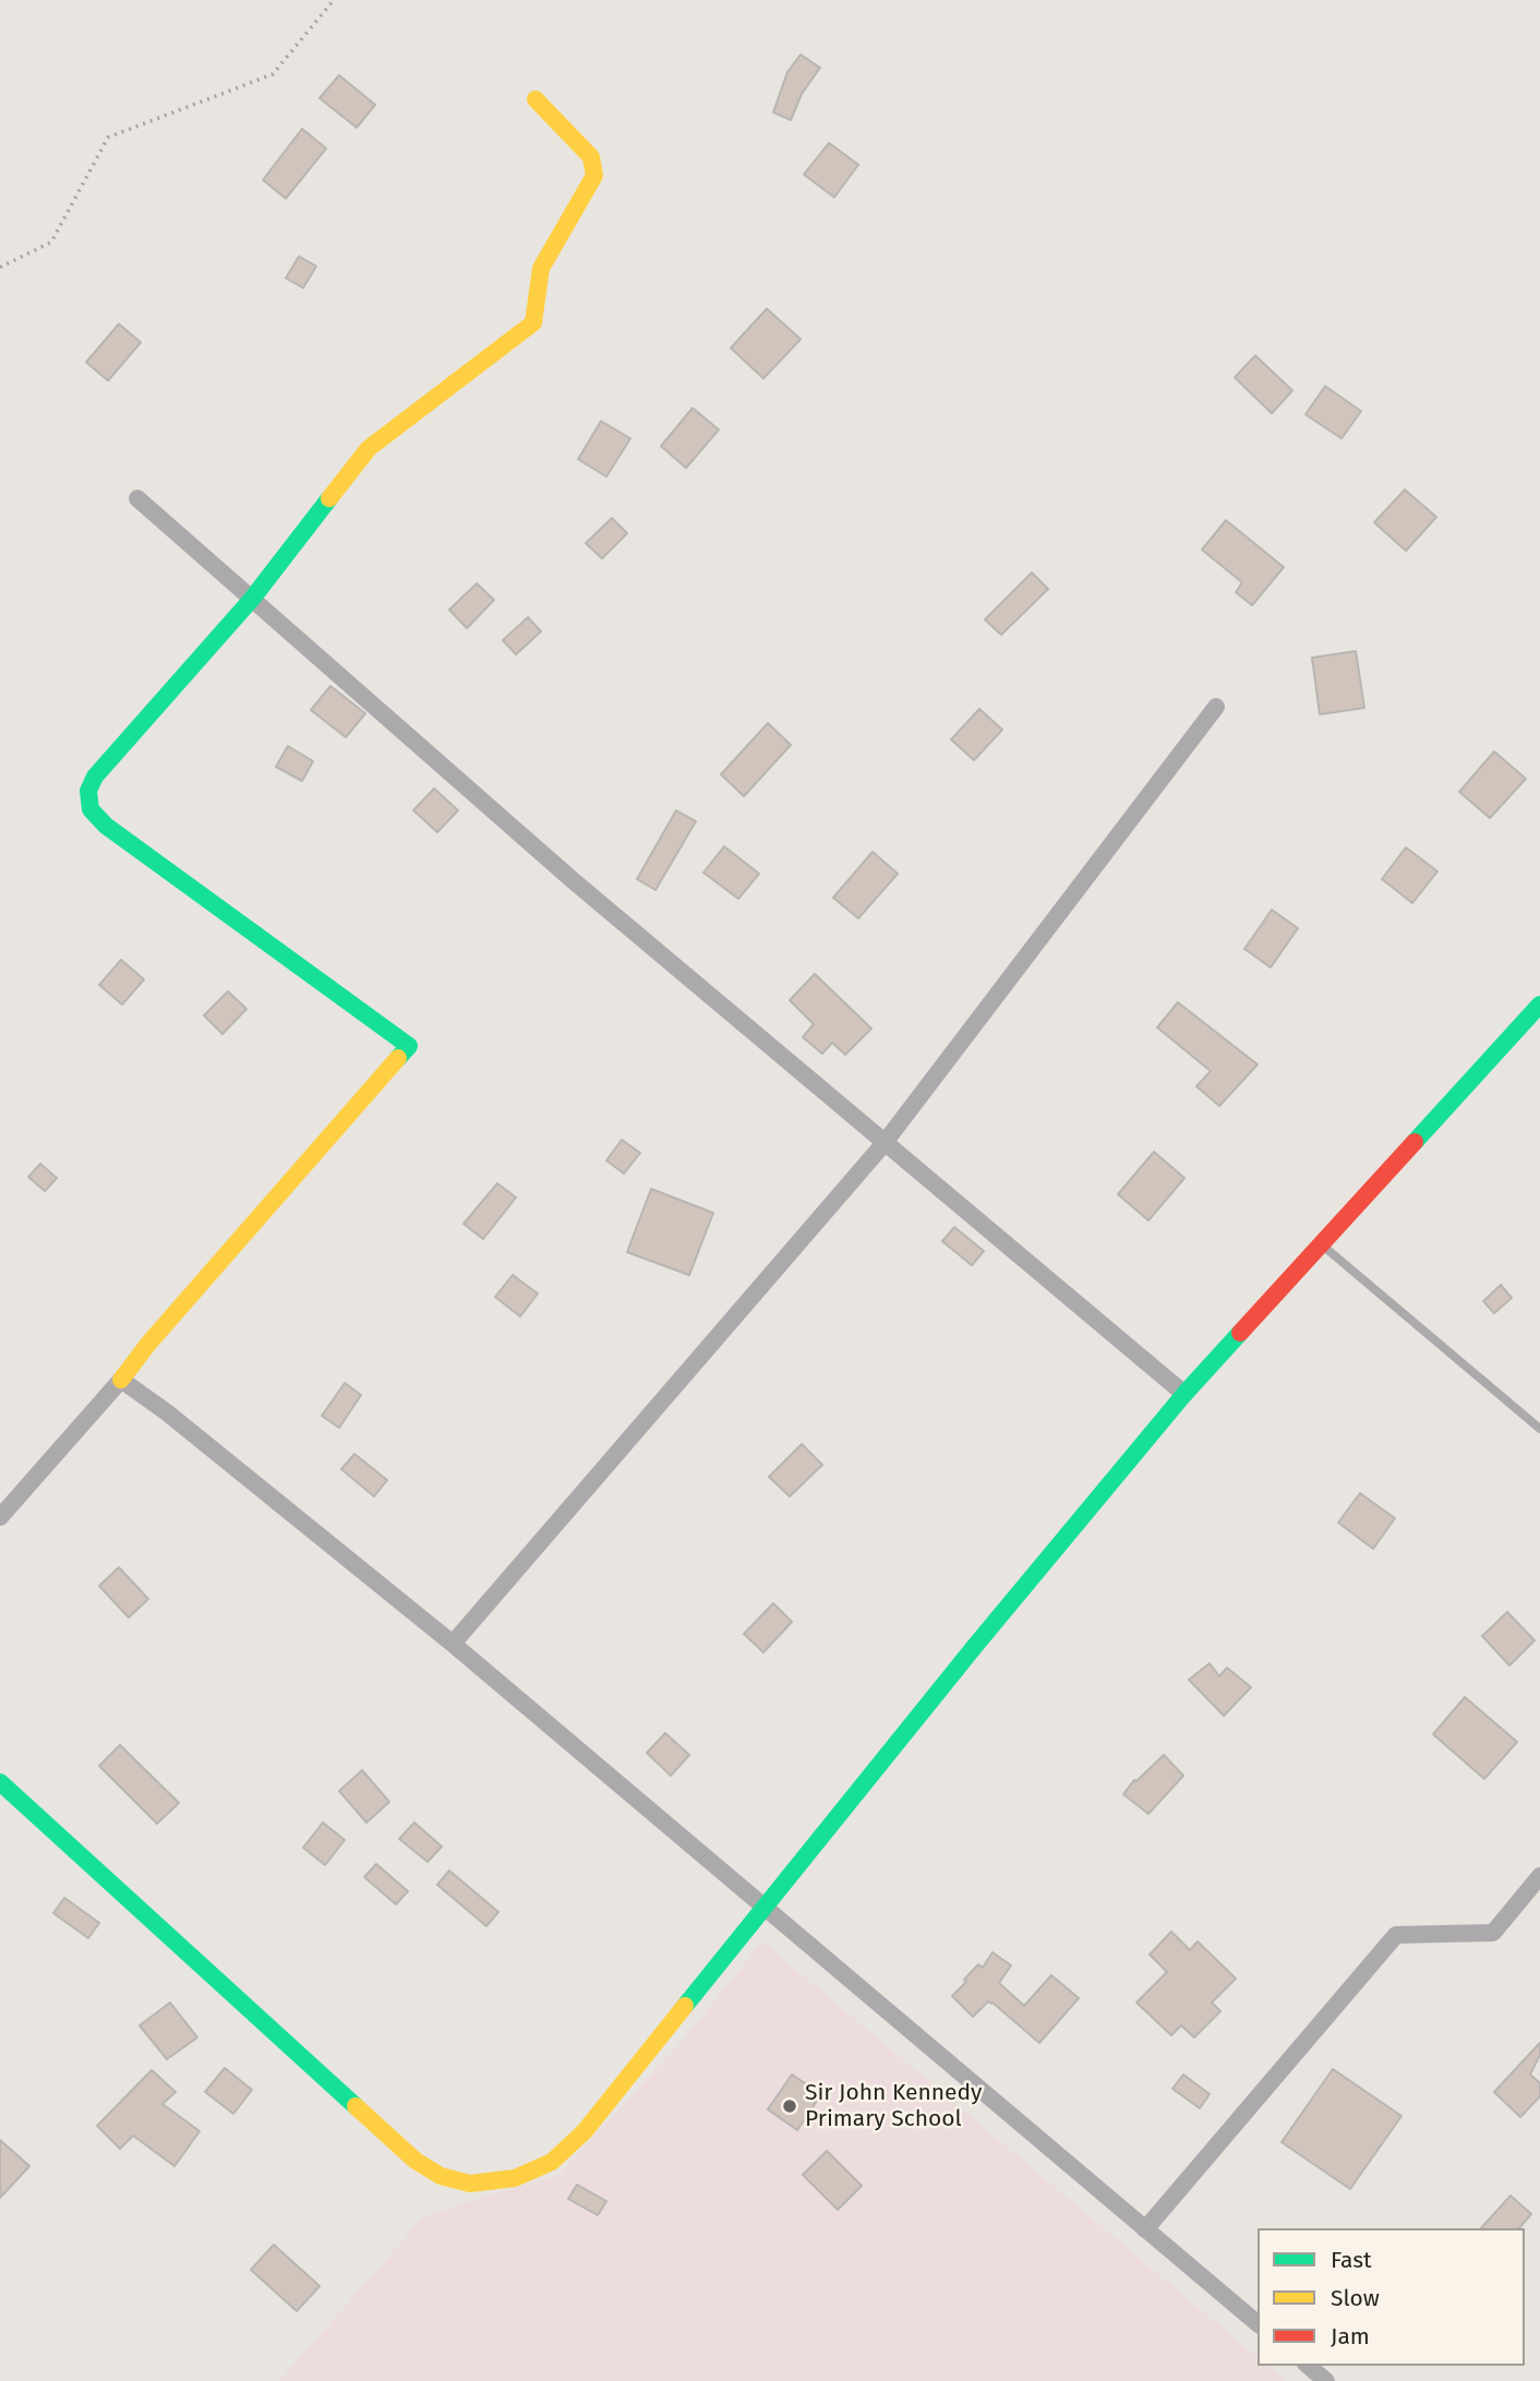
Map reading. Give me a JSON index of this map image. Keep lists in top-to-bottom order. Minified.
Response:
{"places":["Sir John Kennedy Primary School"],"legend":["Fast","Slow","Jam"]}
